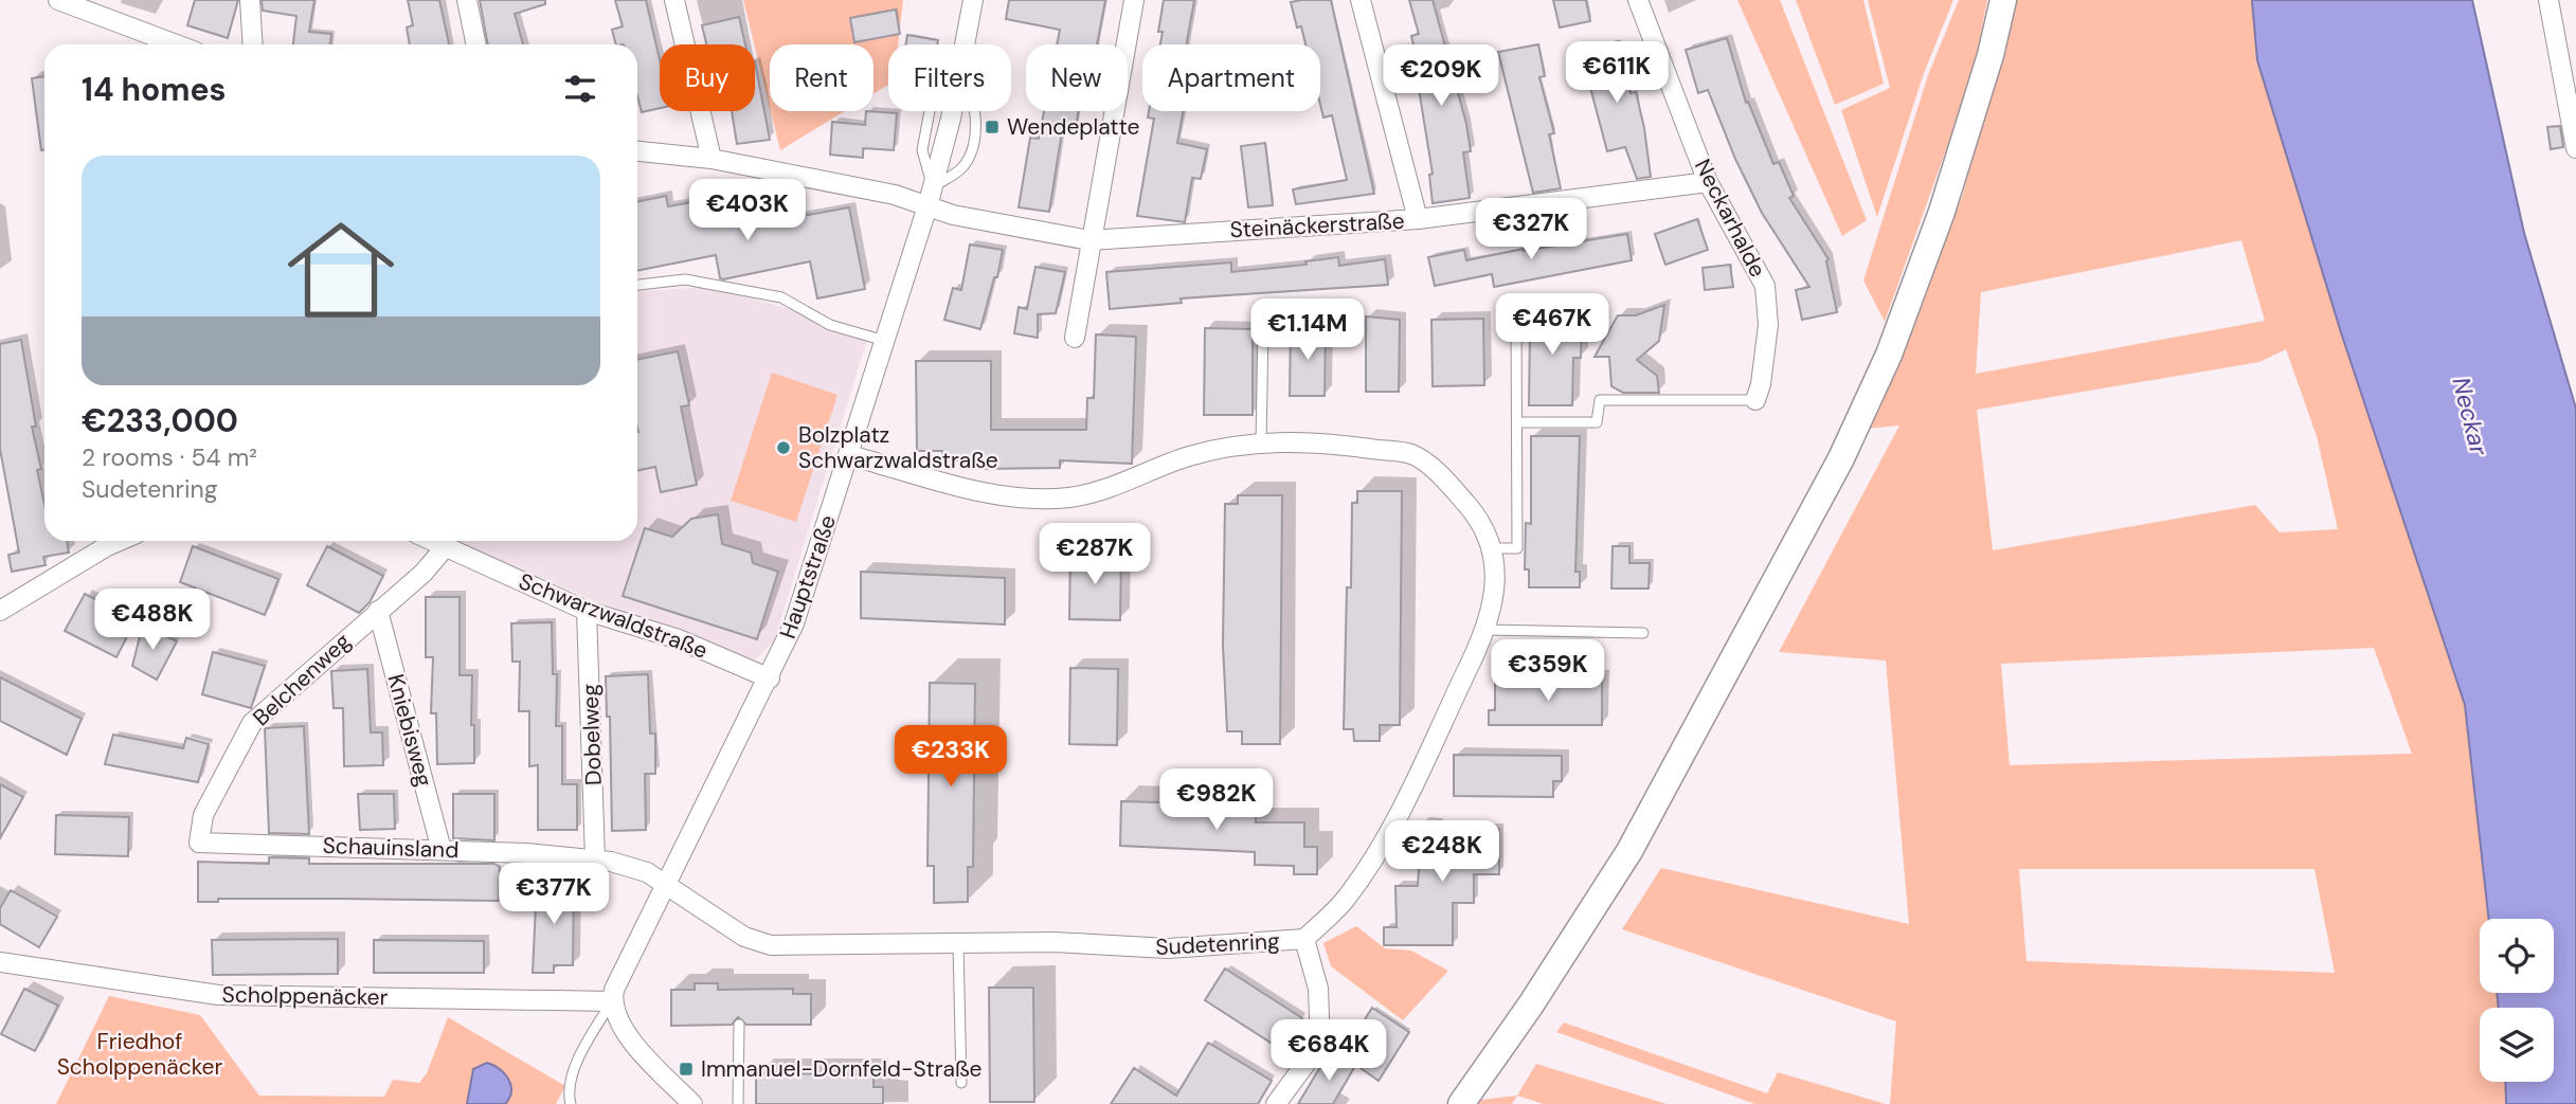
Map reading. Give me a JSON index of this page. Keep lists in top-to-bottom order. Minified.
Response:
{"streets":{"street":["Neckarhalde","Steinäckerstraße","Hauptstraße","Schwarzwaldstraße","Belchenweg","Kniebisweg","Dobelweg","Schauinsland","Sudetenring","Scholppenäcker"]},"crossings":[["Neckarhalde","Steinäckerstraße"],["Steinäckerstraße","Hauptstraße"],["Hauptstraße","Schwarzwaldstraße"],["Hauptstraße","Schauinsland"],["Hauptstraße","Sudetenring"],["Hauptstraße","Scholppenäcker"],["Schwarzwaldstraße","Belchenweg"],["Schwarzwaldstraße","Dobelweg"],["Belchenweg","Kniebisweg"],["Belchenweg","Schauinsland"],["Kniebisweg","Schauinsland"],["Dobelweg","Schauinsland"],["Schauinsland","Sudetenring"]],"water":["Neckar"],"parks":["Friedhof Scholppenäcker"],"places":{"transit":["Wendeplatte","Immanuel-Dornfeld-Straße"],"other":["Bolzplatz Schwarzwaldstraße"]},"page":{"price":["€611K","€209K","€403K","€327K","€467K","€1.14M","€287K","€488K","€359K","€233K","€982K","€248K","€377K","€684K"],"chip":["Buy","Rent","Filters","New","Apartment"],"heading":"14 homes","list":[{"name":"€233,000","note":"2 rooms · 54 m² · Sudetenring"}]}}
